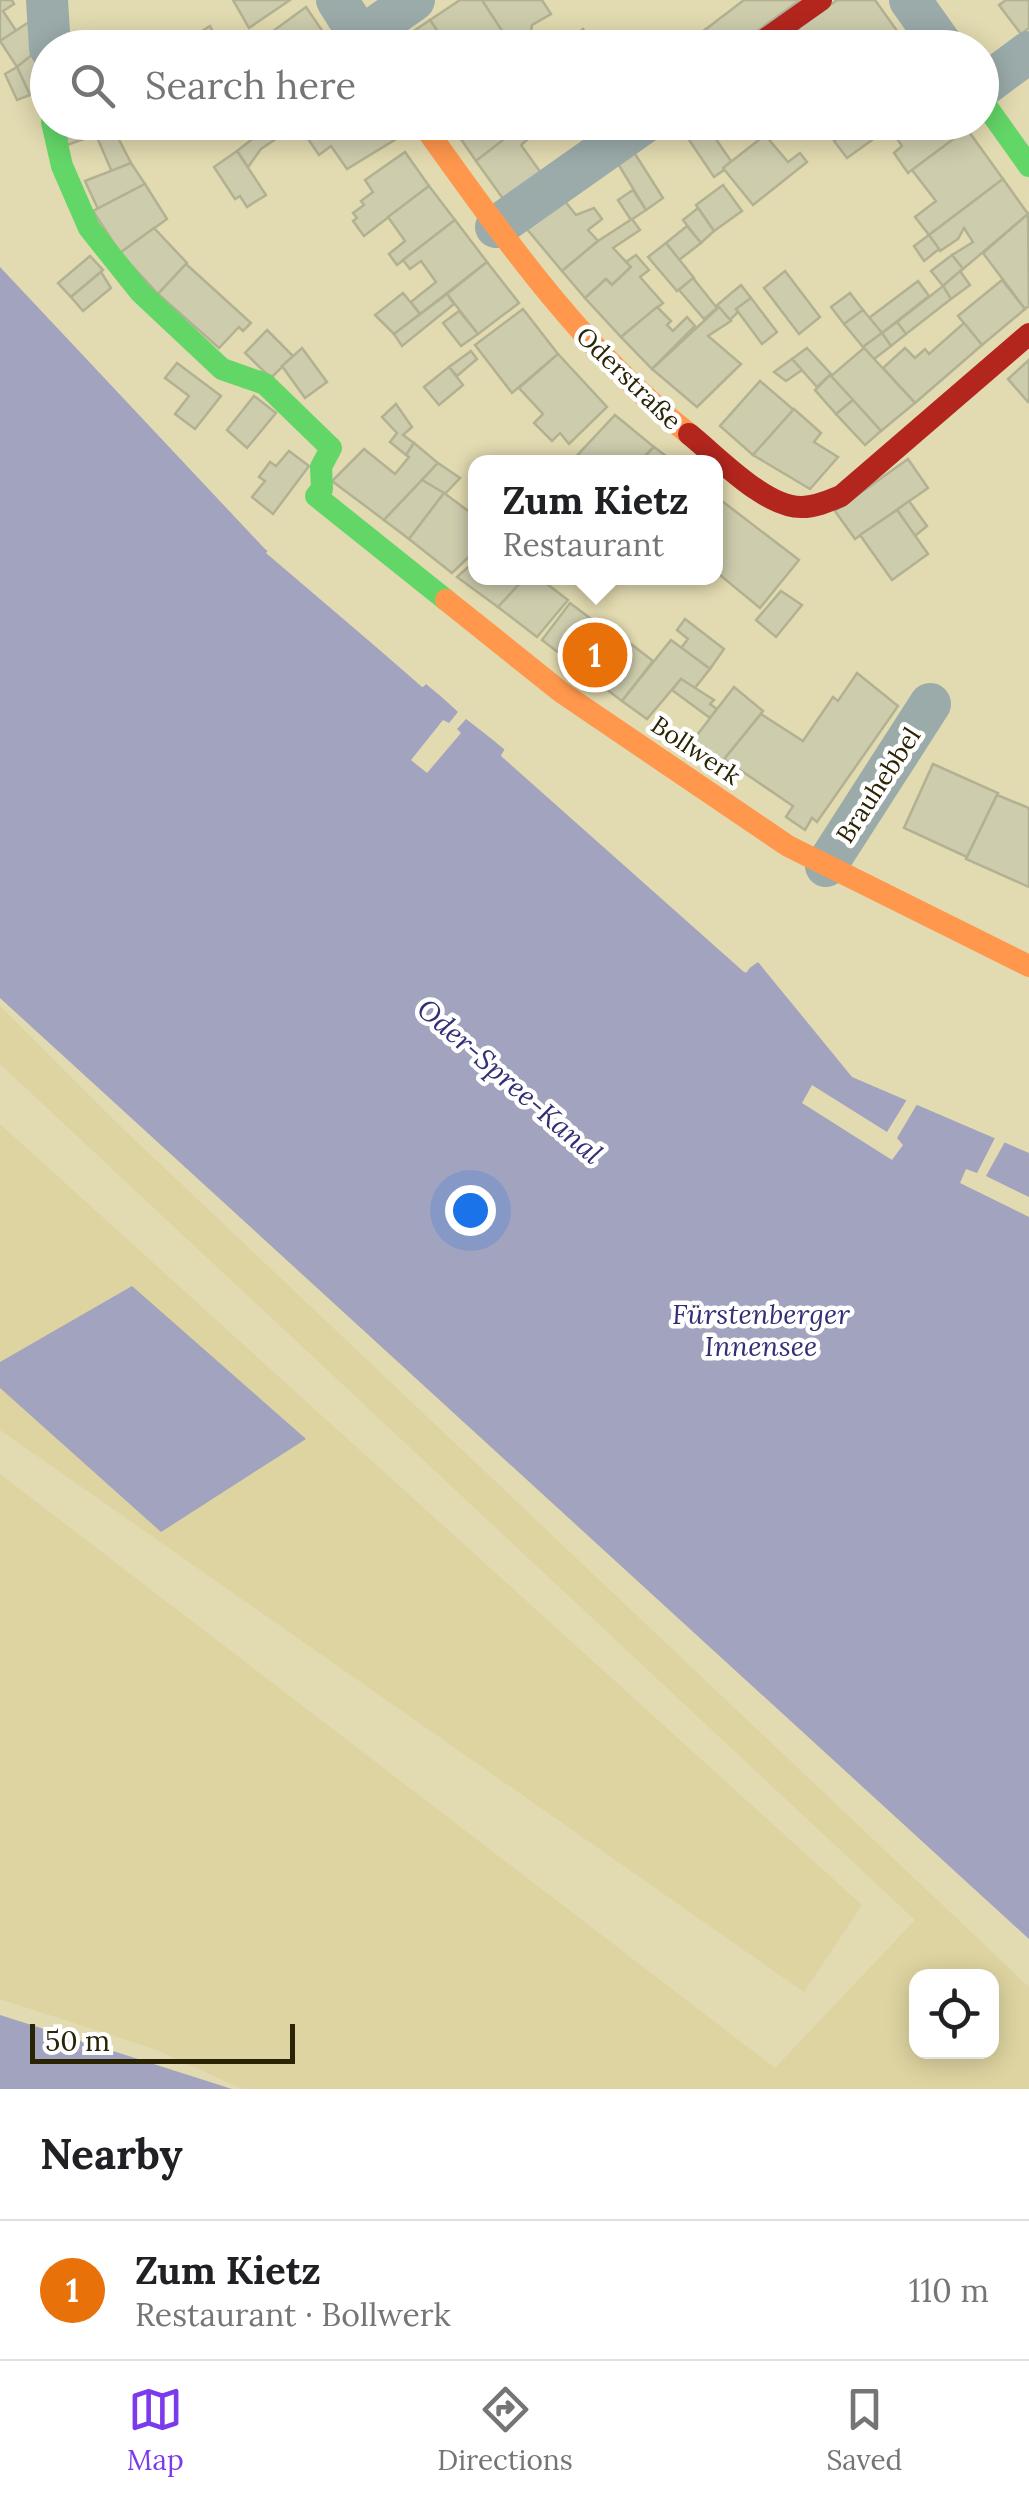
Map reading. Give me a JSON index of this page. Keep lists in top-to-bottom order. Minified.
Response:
{"streets":{"street":["Oderstraße","Bollwerk","Brauhebbel"]},"crossings":[["Bollwerk","Brauhebbel"]],"water":["Oder-Spree-Kanal","Fürstenberger Innensee"],"scale_bar":"50 m","page":{"search":"Search here","popup":["Zum Kietz","Restaurant"],"pins":"1","scale":"50 m","heading":"Nearby","list":[{"mark":"1","name":"Zum Kietz","note":"Restaurant · Bollwerk","value":"110 m"}],"nav":["Map","Directions","Saved"]}}
